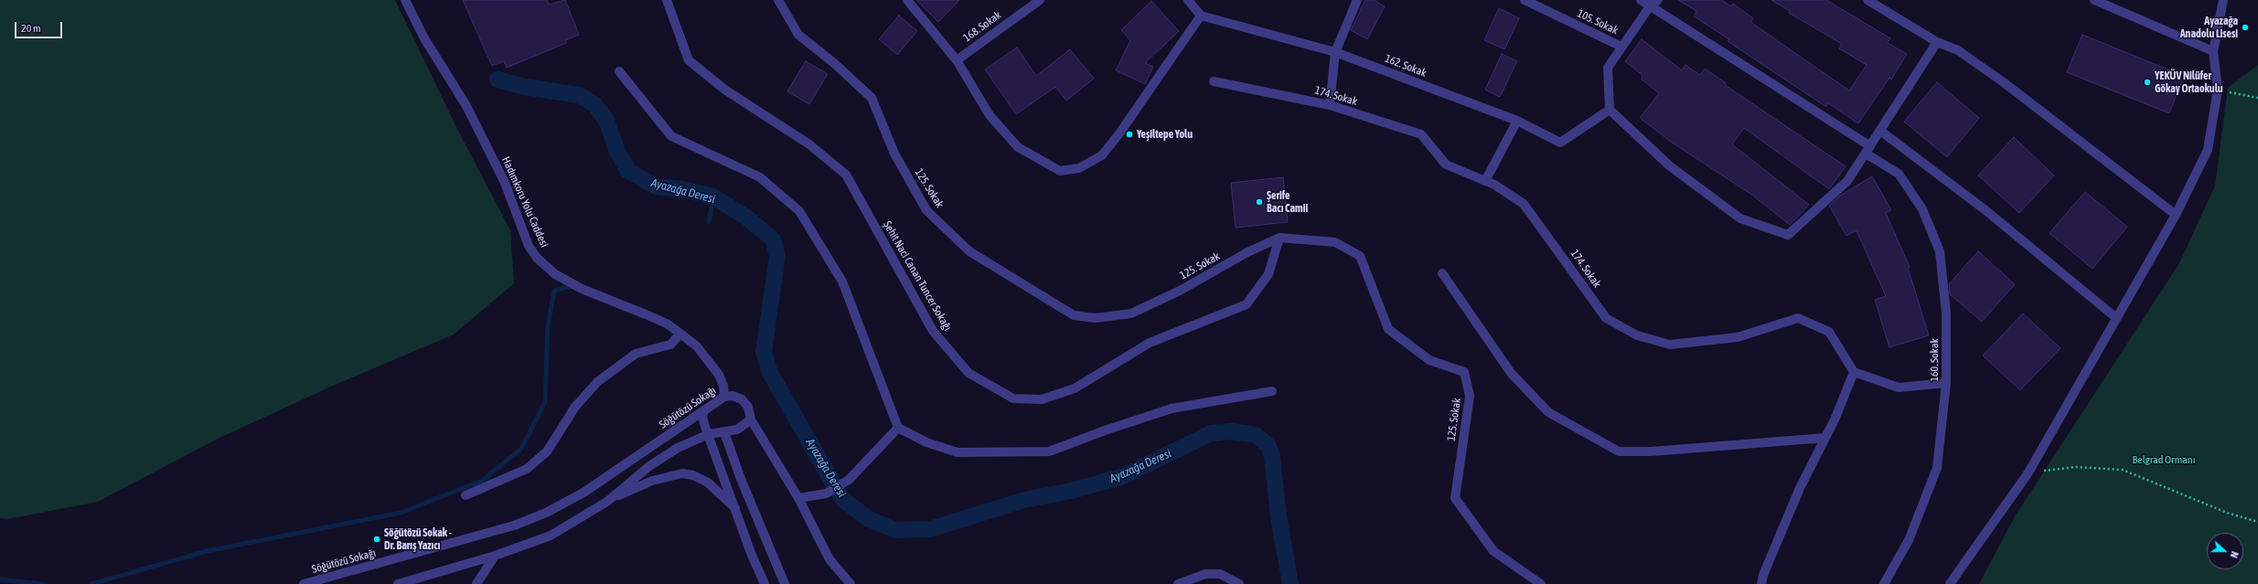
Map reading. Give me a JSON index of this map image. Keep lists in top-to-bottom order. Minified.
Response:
{"streets":{"street":["105. Sokak","168. Sokak","162. Sokak","174. Sokak","125. Sokak","Hadımkoru Yolu Caddesi","Şehit Naci Canan Tuncer Sokağı","160. Sokak","Söğütözü Sokağı"]},"crossings":[["125. Sokak","Şehit Naci Canan Tuncer Sokağı"],["Hadımkoru Yolu Caddesi","Söğütözü Sokağı"]],"water":["Ayazağa Deresi"],"parks":["Belgrad Ormanı"],"places":["Ayazağa Anadolu Lisesi","YEKÜV Nilüfer Gökay Ortaokulu","Yeşiltepe Yolu","Şerife Bacı Camii","Söğütözü Sokak - Dr. Barış Yazıcı"],"scale_bar":"20 m","north":"right"}
